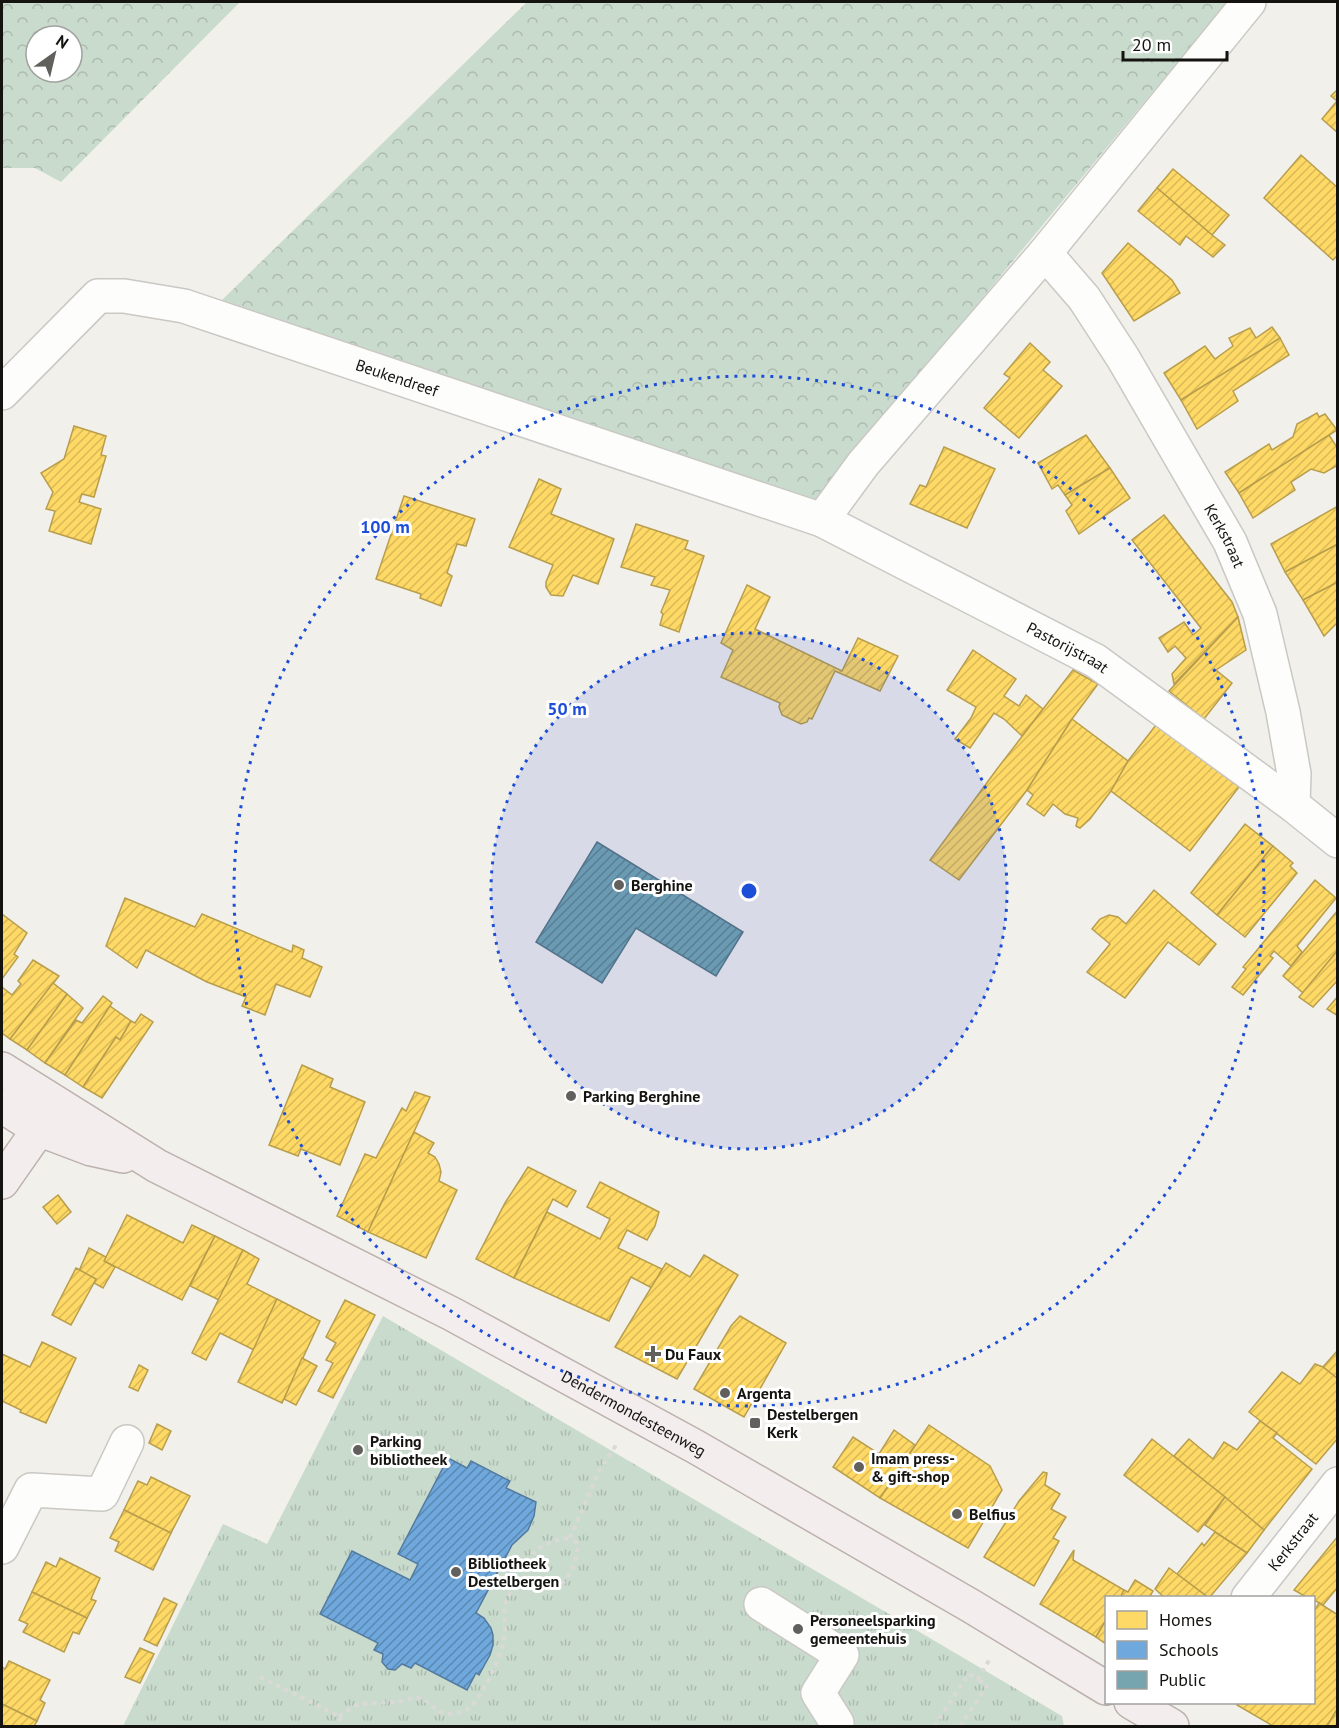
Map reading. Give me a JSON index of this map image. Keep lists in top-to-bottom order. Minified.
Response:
{"streets":{"main road":["Dendermondesteenweg"],"street":["Beukendreef","Kerkstraat","Pastorijstraat"]},"crossings":[["Beukendreef","Pastorijstraat"],["Kerkstraat","Pastorijstraat"]],"places":{"other":["Berghine","Parking Berghine","Argenta","Parking bibliotheek","Imam press- & gift-shop","Belfius","Bibliotheek Destelbergen","Personeelsparking gemeentehuis"],"health":["Du Faux"],"transit":["Destelbergen Kerk"]},"legend":["Homes","Schools","Public"],"scale_bar":"20 m","north":"top right","rings":["100 m","50 m"]}
